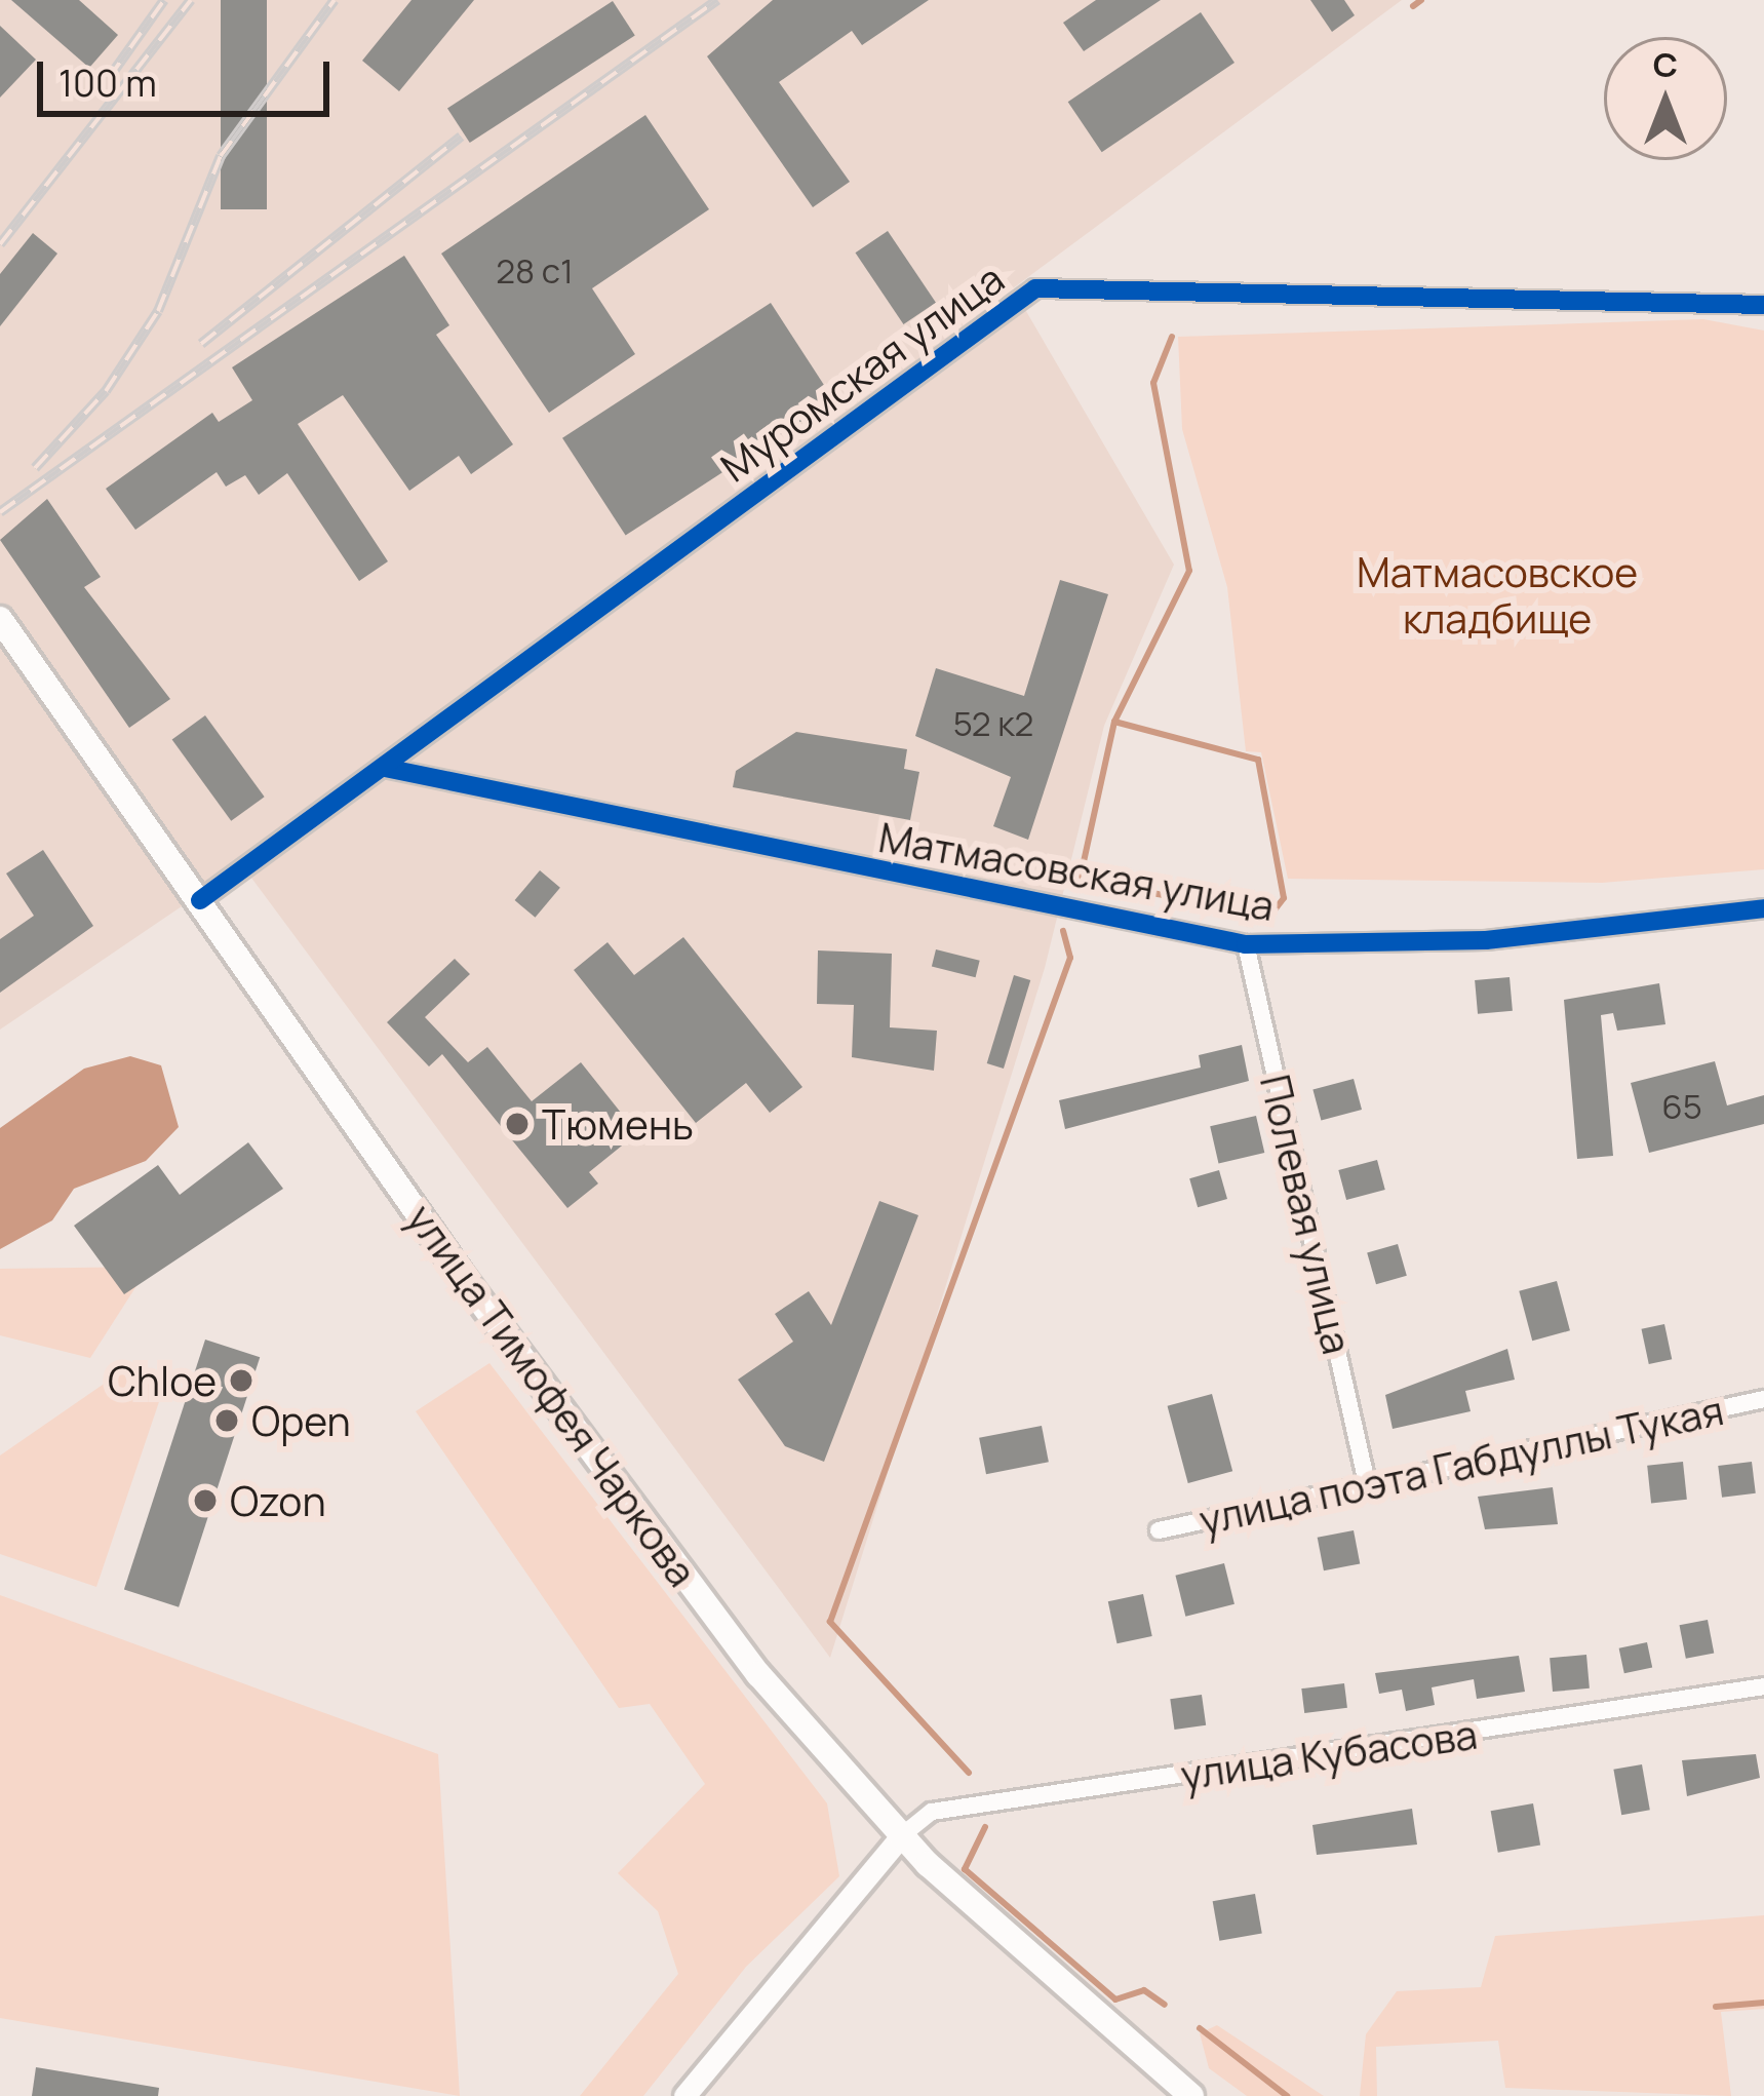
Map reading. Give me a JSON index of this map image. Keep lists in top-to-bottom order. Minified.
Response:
{"streets":{"main road":["улица Тимофея Чаркова"],"street":["Муромская улица","Матмасовская улица","Полевая улица","улица поэта Габдуллы Тукая","улица Кубасова"]},"crossings":[["Муромская улица","Матмасовская улица"],["Муромская улица","улица Тимофея Чаркова"],["Матмасовская улица","Полевая улица"],["Полевая улица","улица поэта Габдуллы Тукая"],["улица Тимофея Чаркова","улица Кубасова"]],"parks":["Матмасовское кладбище"],"places":["Тюмень","Chloe","Open","Ozon"],"house_numbers":["28 с1","52 к2","65"],"scale_bar":"100 m","north":"top"}
